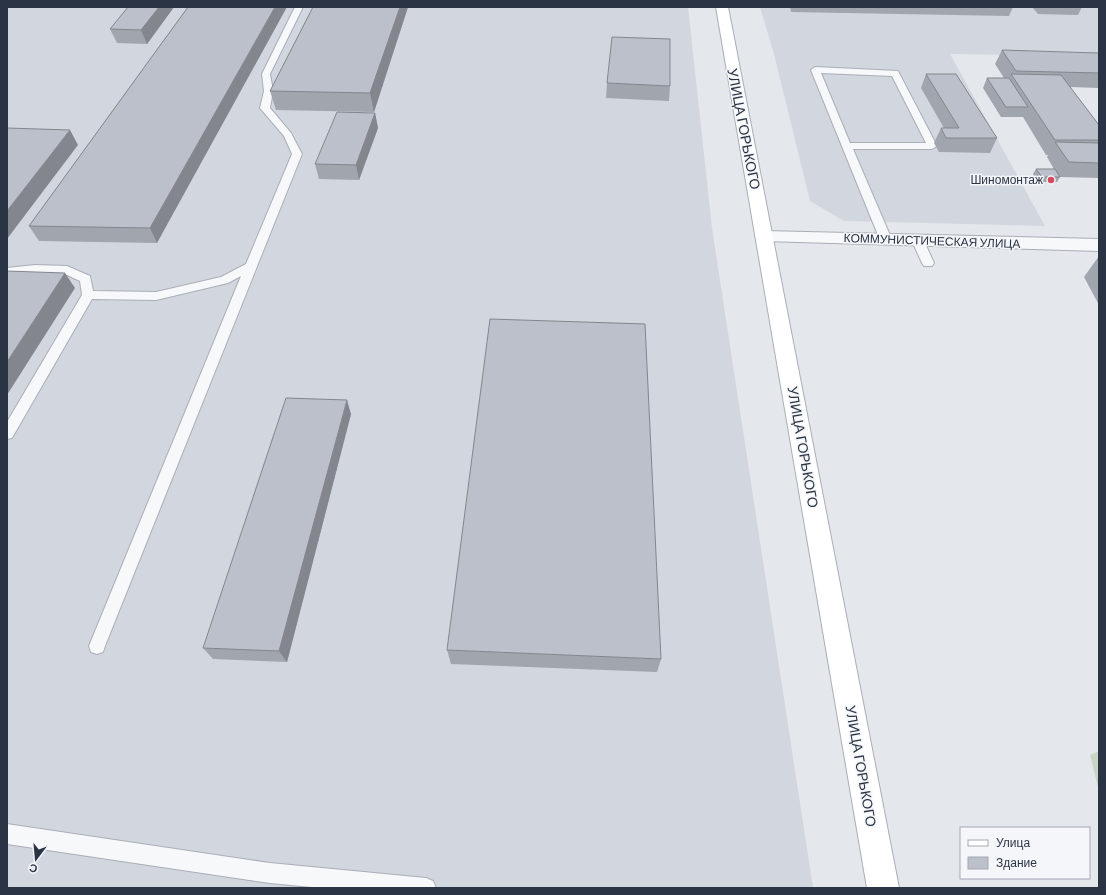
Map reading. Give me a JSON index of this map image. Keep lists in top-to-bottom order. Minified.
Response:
{"streets":{"main road":["УЛИЦА ГОРЬКОГО"],"street":["КОММУНИСТИЧЕСКАЯ УЛИЦА"]},"crossings":[["УЛИЦА ГОРЬКОГО","КОММУНИСТИЧЕСКАЯ УЛИЦА"]],"places":["Шиномонтаж"],"legend":["Улица","Здание"],"north":"bottom"}
